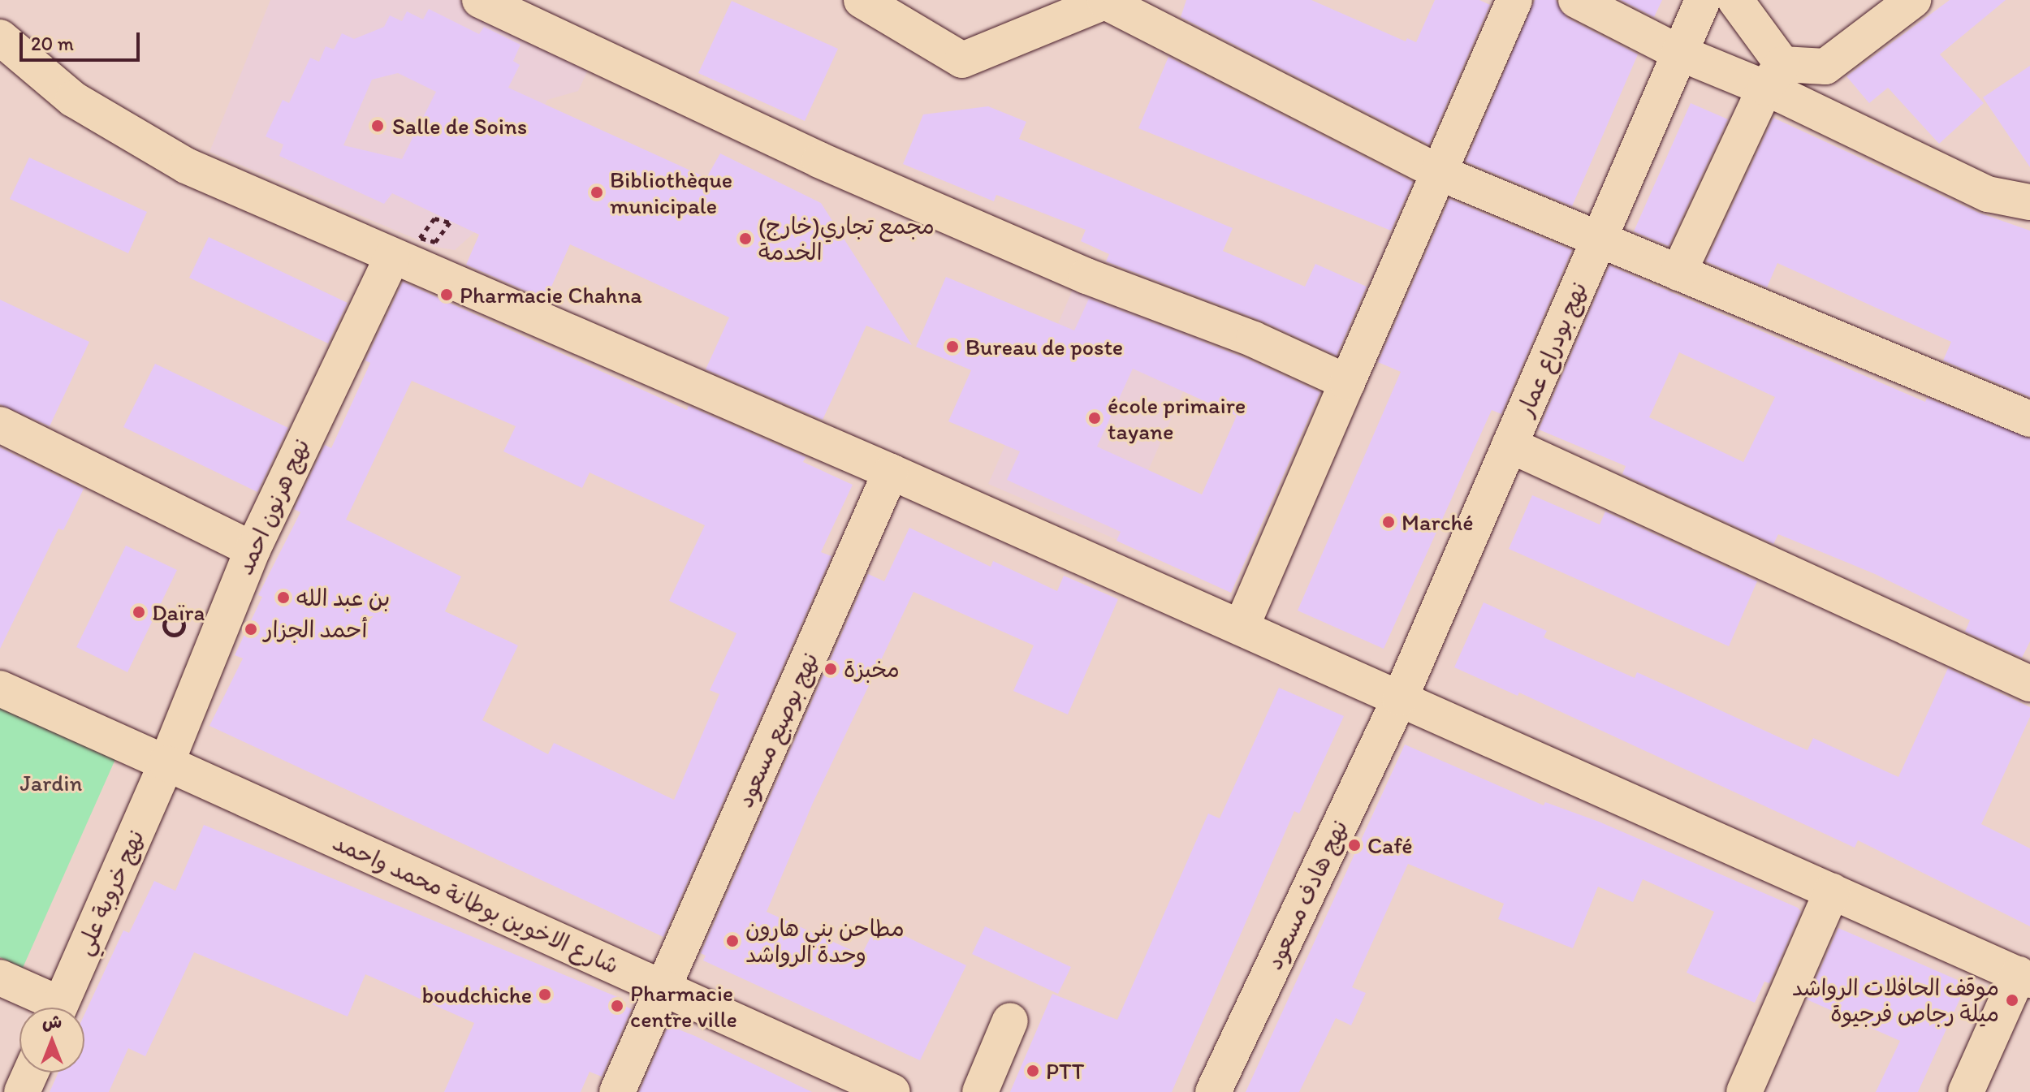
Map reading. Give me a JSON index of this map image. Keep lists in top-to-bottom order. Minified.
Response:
{"streets":{"street":["نهج بودراع عمار","نهج هرنون احمد","نهج بوصبع مسعود","نهج خروبة علي","نهج هادف مسعود","شارع الاخوين بوطانة محمد واحمد"]},"crossings":[["نهج بودراع عمار","نهج هادف مسعود"],["نهج هرنون احمد","نهج خروبة علي"],["نهج هرنون احمد","شارع الاخوين بوطانة محمد واحمد"],["نهج بوصبع مسعود","شارع الاخوين بوطانة محمد واحمد"],["نهج خروبة علي","شارع الاخوين بوطانة محمد واحمد"]],"parks":["Jardin"],"places":["Salle de Soins","Bibliothèque municipale","(مجمع تجاري(خارج الخدمة","Pharmacie Chahna","Bureau de poste","école primaire tayane","Marché","بن عبد الله","Daïra","أحمد الجزار","مخبزة","Café","مطاحن بني هارون وحدة الرواشد","boudchiche","موقف الحافلات الرواشد ميلة رجاص فرجيوة","Pharmacie centre ville","PTT"],"scale_bar":"20 m","north":"top"}
